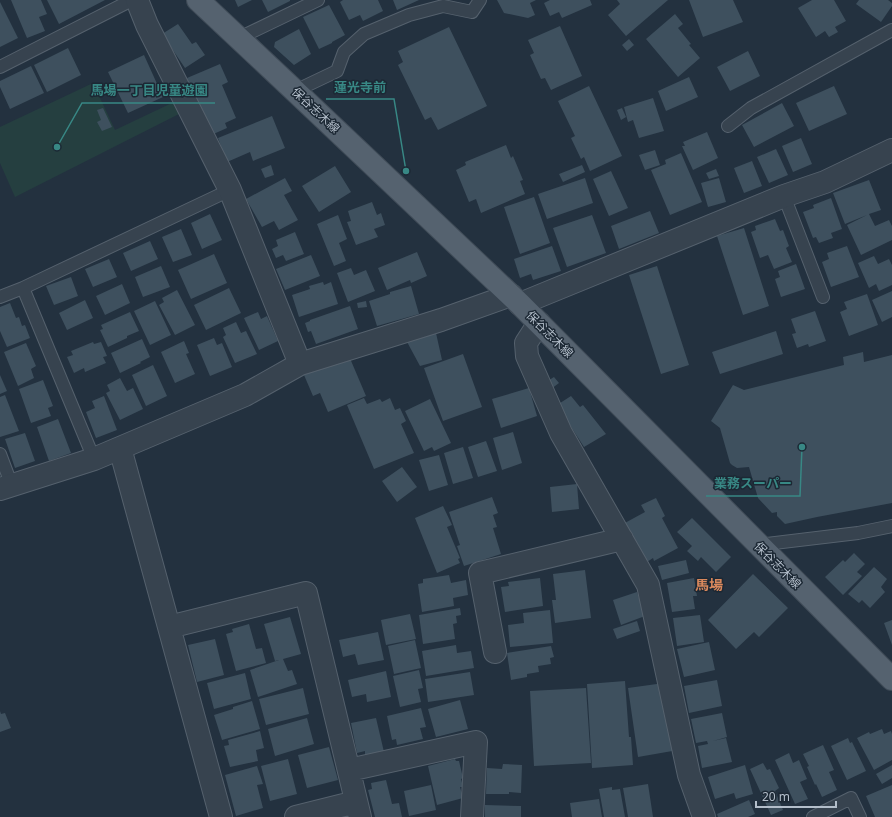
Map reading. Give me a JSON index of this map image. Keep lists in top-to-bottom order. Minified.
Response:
{"streets":{"main road":["保谷志木線"]},"districts":["馬場"],"places":["馬場一丁目児童遊園","蓮光寺前","業務スーパー"],"scale_bar":"20 m"}
